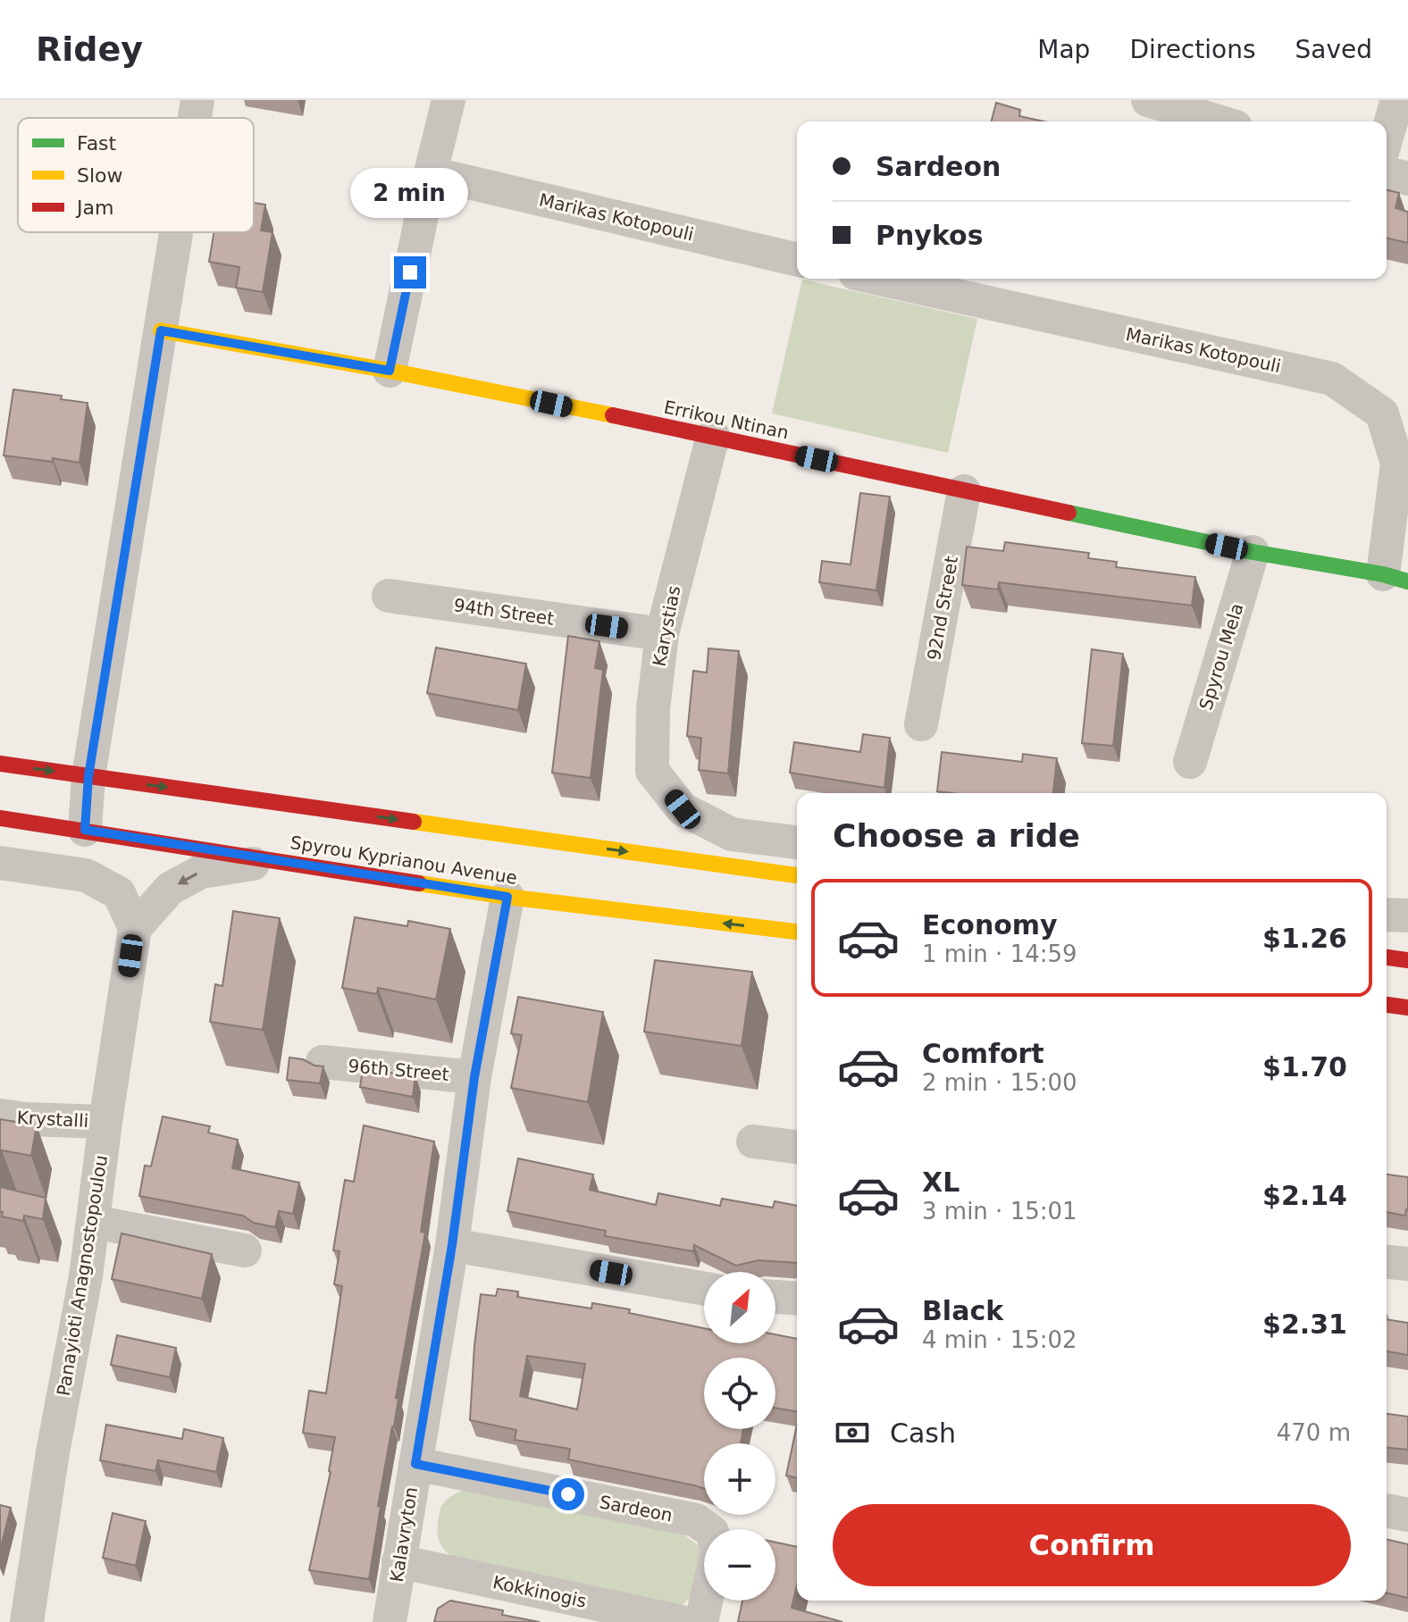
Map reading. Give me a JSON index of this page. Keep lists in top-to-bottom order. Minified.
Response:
{"streets":{"main road":["Errikou Ntinan","Spyrou Kyprianou Avenue"],"street":["Marikas Kotopouli","92nd Street","94th Street","Karystias","Spyrou Mela","96th Street","Krystalli","Panayioti Anagnostopoulou","Sardeon","Kalavryton","Kokkinogis"]},"crossings":[["Marikas Kotopouli","Errikou Ntinan"],["Errikou Ntinan","92nd Street"],["Errikou Ntinan","Karystias"],["Errikou Ntinan","Spyrou Mela"],["94th Street","Karystias"],["Spyrou Kyprianou Avenue","Kalavryton"],["96th Street","Kalavryton"],["Krystalli","Panayioti Anagnostopoulou"],["Sardeon","Kalavryton"],["Kalavryton","Kokkinogis"]],"legend":["Fast","Slow","Jam"],"north":"top right","page":{"header":"Ridey","nav":["Map","Directions","Saved"],"banner":["Sardeon","Pnykos"],"bubble":"2 min","heading":"Choose a ride","list":[{"name":"Economy","note":"1 min · 14:59","value":"$1.26"},{"name":"Comfort","note":"2 min · 15:00","value":"$1.70"},{"name":"XL","note":"3 min · 15:01","value":"$2.14"},{"name":"Black","note":"4 min · 15:02","value":"$2.31"}],"map_buttons":["+","−"],"pay":["Cash","470 m"],"buttons":"Confirm"}}
